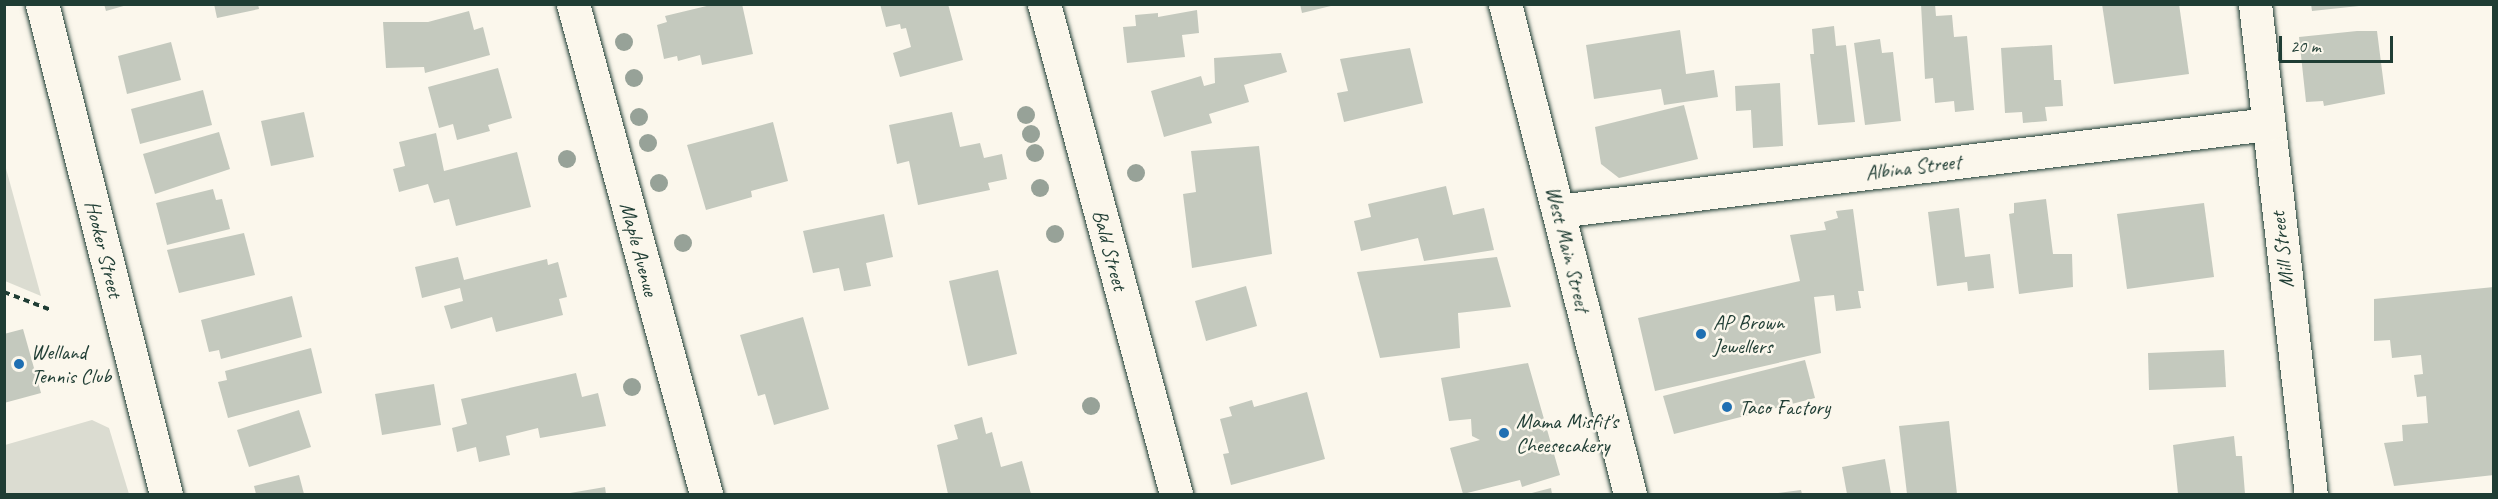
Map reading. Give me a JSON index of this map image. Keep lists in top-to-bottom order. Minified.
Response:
{"streets":{"street":["Albina Street","Hooker Street","Maple Avenue","West Main Street","Bald Street","Mill Street"]},"crossings":[["Albina Street","West Main Street"],["Albina Street","Mill Street"]],"places":["AP Brown Jewellers","Welland Tennis Club","Taco Factory","Mama Misfit's Cheesecakery"],"scale_bar":"20 m"}
